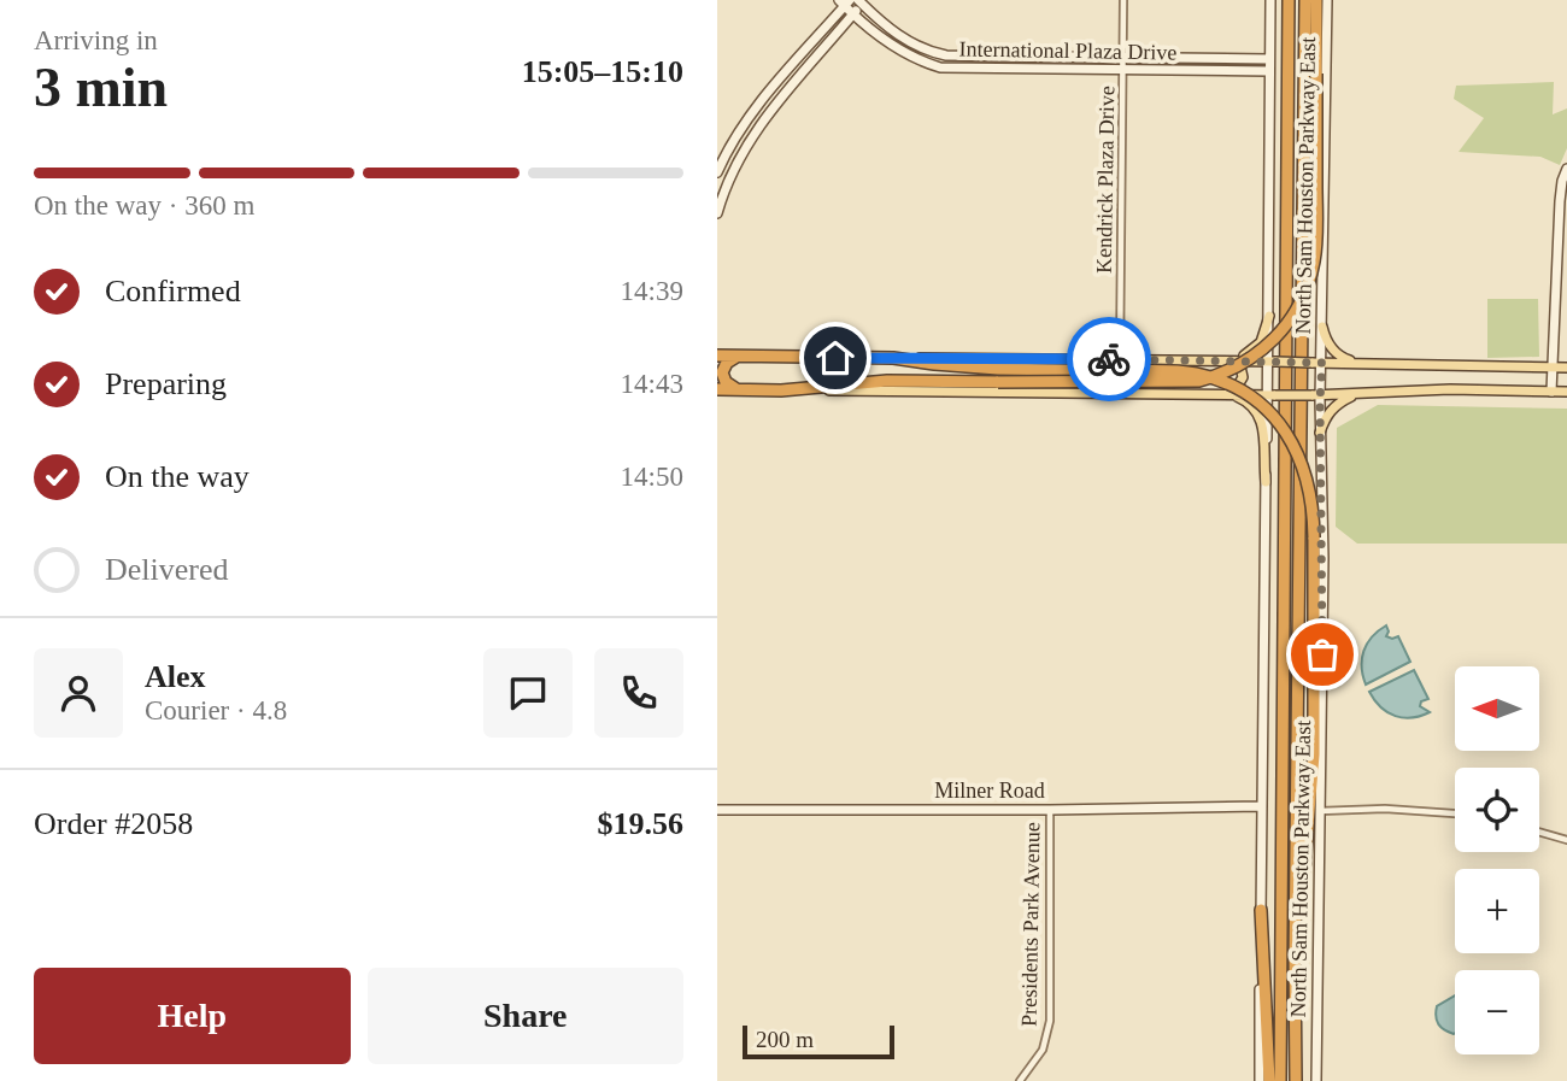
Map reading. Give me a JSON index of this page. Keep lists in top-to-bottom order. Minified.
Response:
{"streets":{"highway":["North Sam Houston Parkway East"],"street":["International Plaza Drive","Kendrick Plaza Drive","Milner Road","Presidents Park Avenue"]},"crossings":[["International Plaza Drive","Kendrick Plaza Drive"],["International Plaza Drive","North Sam Houston Parkway East"],["North Sam Houston Parkway East","Milner Road"],["Milner Road","Presidents Park Avenue"]],"scale_bar":"200 m","north":"left","page":{"heading":["3 min","Arriving in","15:05–15:10"],"panel":["Alex","Courier · 4.8","Order #2058","$19.56"],"bar":"On the way · 360 m","list":[["Confirmed","14:39"],["Preparing","14:43"],["On the way","14:50"],"Delivered"],"map_buttons":["+","−"],"buttons":["Help","Share"],"scale":"200 m"}}
